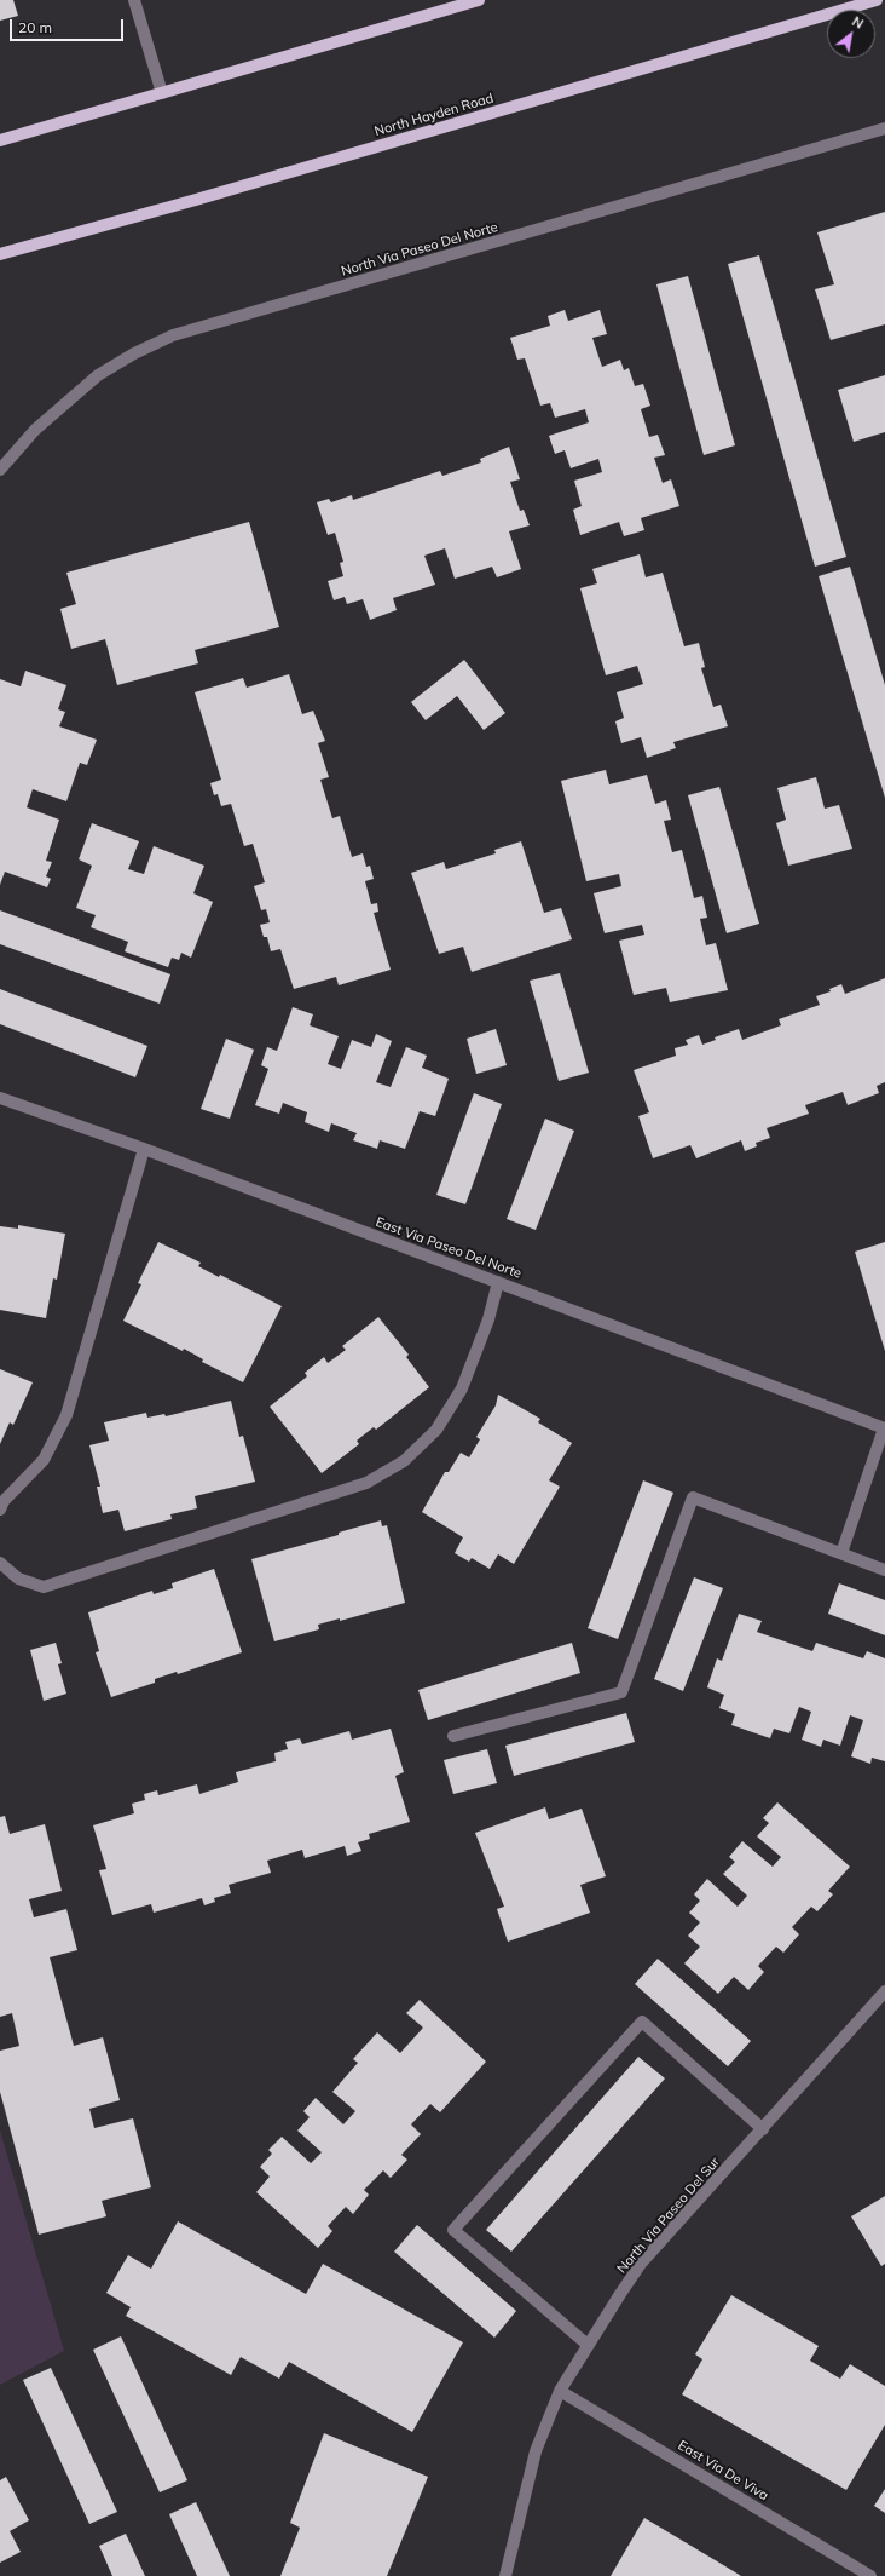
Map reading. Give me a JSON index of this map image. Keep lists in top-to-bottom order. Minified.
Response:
{"streets":{"main road":["North Hayden Road"],"street":["North Via Paseo Del Norte","East Via Paseo Del Norte","North Via Paseo Del Sur","East Via De Viva"]},"crossings":[["North Via Paseo Del Sur","East Via De Viva"]],"scale_bar":"20 m","north":"top right"}
